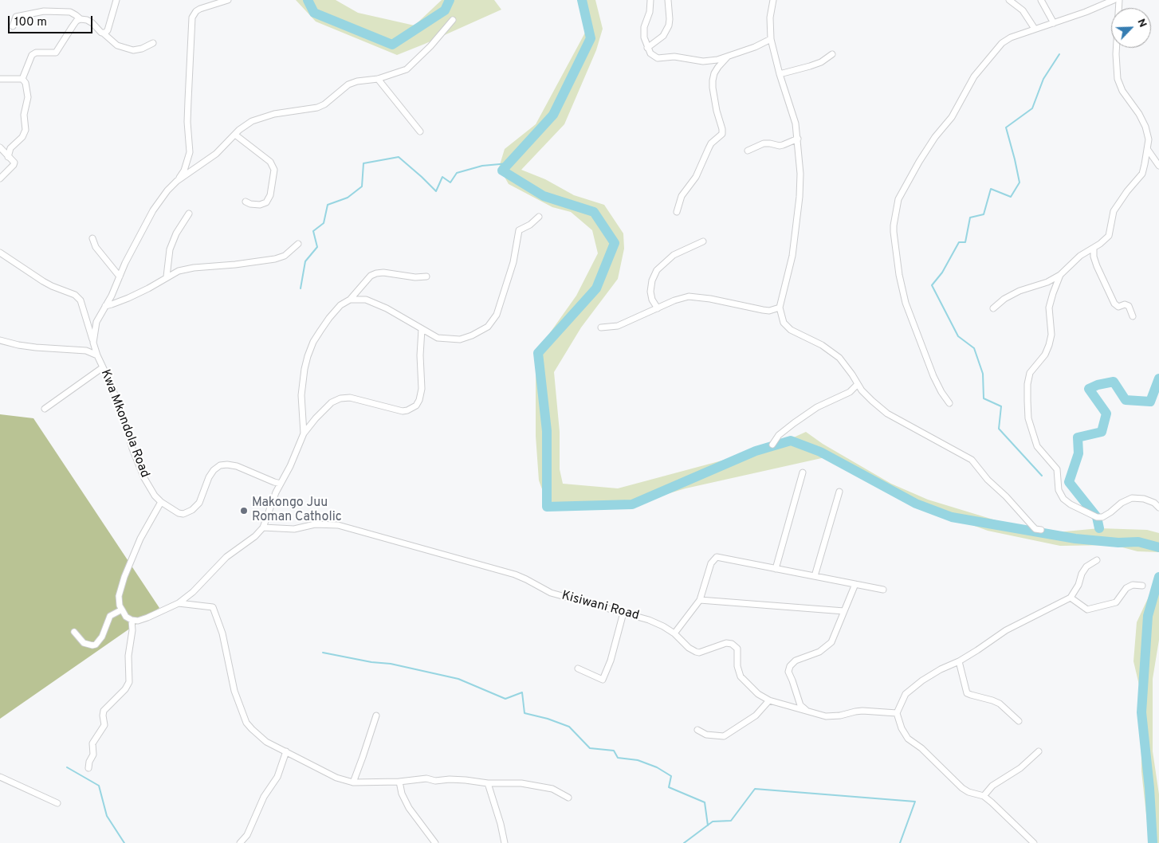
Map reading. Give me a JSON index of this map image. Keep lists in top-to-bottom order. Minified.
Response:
{"streets":{"street":["Kwa Mkondola Road","Kisiwani Road"]},"places":["Makongo Juu Roman Catholic"],"scale_bar":"100 m","north":"top right"}
